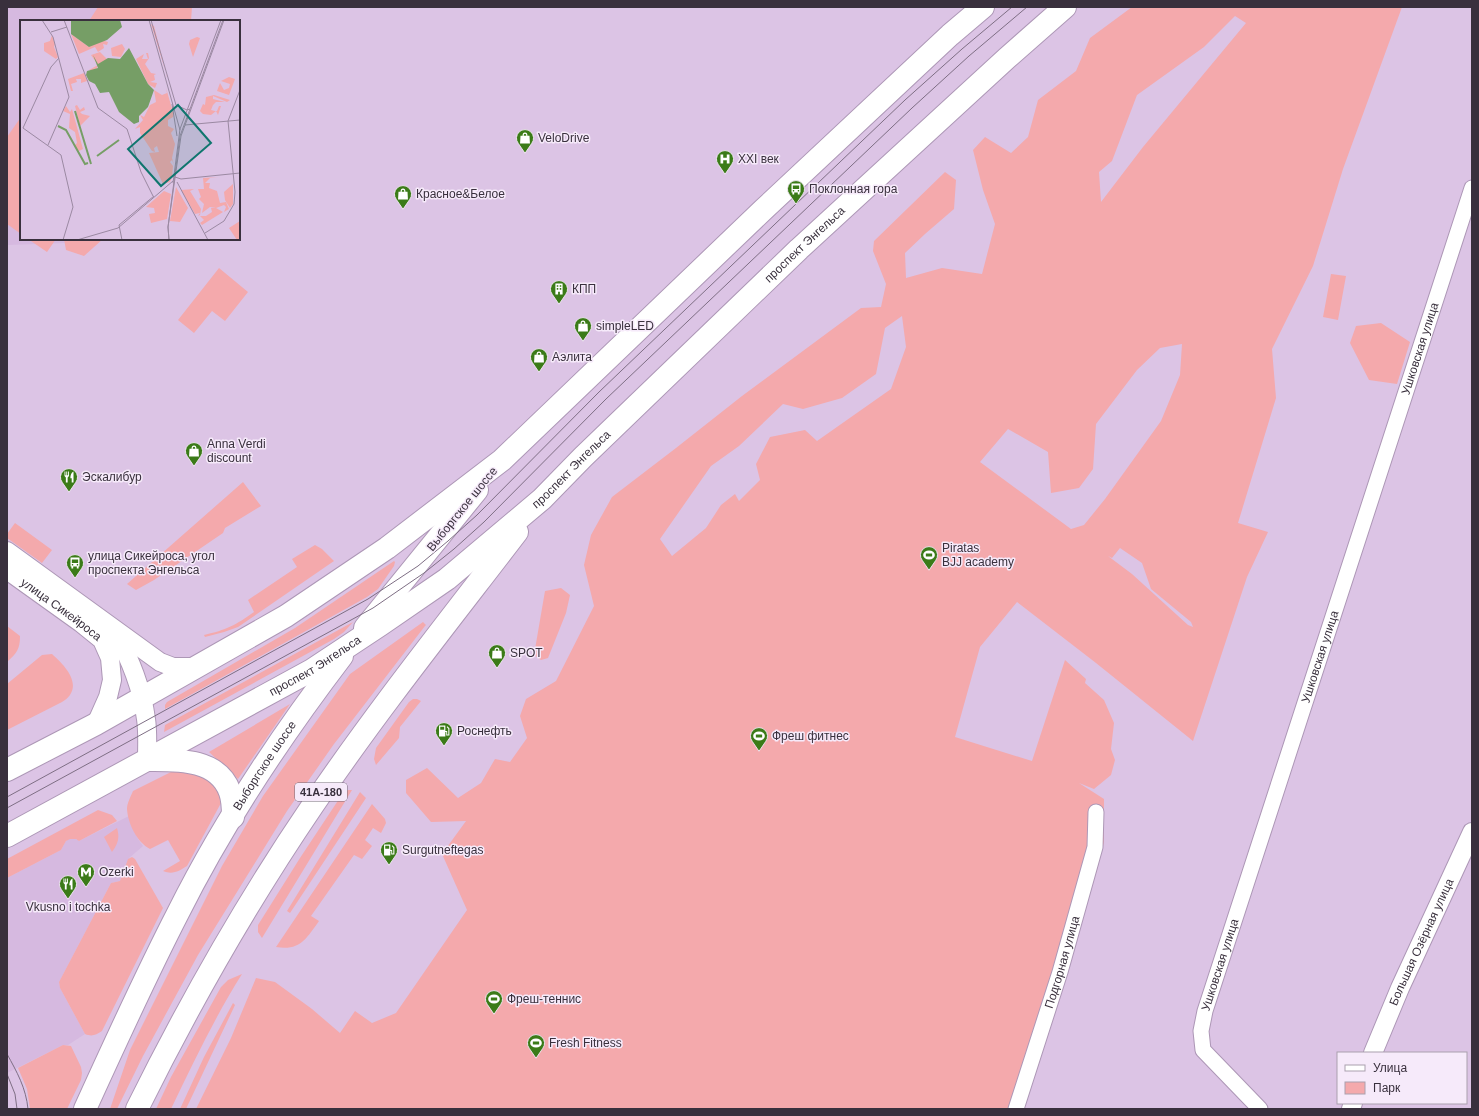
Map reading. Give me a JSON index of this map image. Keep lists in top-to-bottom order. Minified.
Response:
{"streets":{"main road":["проспект Энгельса","Выборгское шоссе","41А-180"],"street":["Ушковская улица","улица Сикейроса","Большая Озёрная улица","Подгорная улица"]},"crossings":[["проспект Энгельса","Выборгское шоссе"],["проспект Энгельса","улица Сикейроса"],["проспект Энгельса","41А-180"]],"places":{"shop":["VeloDrive","Красное&Белое","simpleLED","Аэлита","Anna Verdi discount","SPOT"],"hospital":["XXI век"],"bus stop":["Поклонная гора","улица Сикейроса, угол проспекта Энгельса"],"building":["КПП"],"restaurant":["Эскалибур","Vkusno i tochka"],"sports":["Piratas BJJ academy","Фреш фитнес","Фреш-теннис","Fresh Fitness"],"fuel station":["Роснефть","Surgutneftegas"],"metro station":["Ozerki"]},"legend":["Улица","Парк"]}
